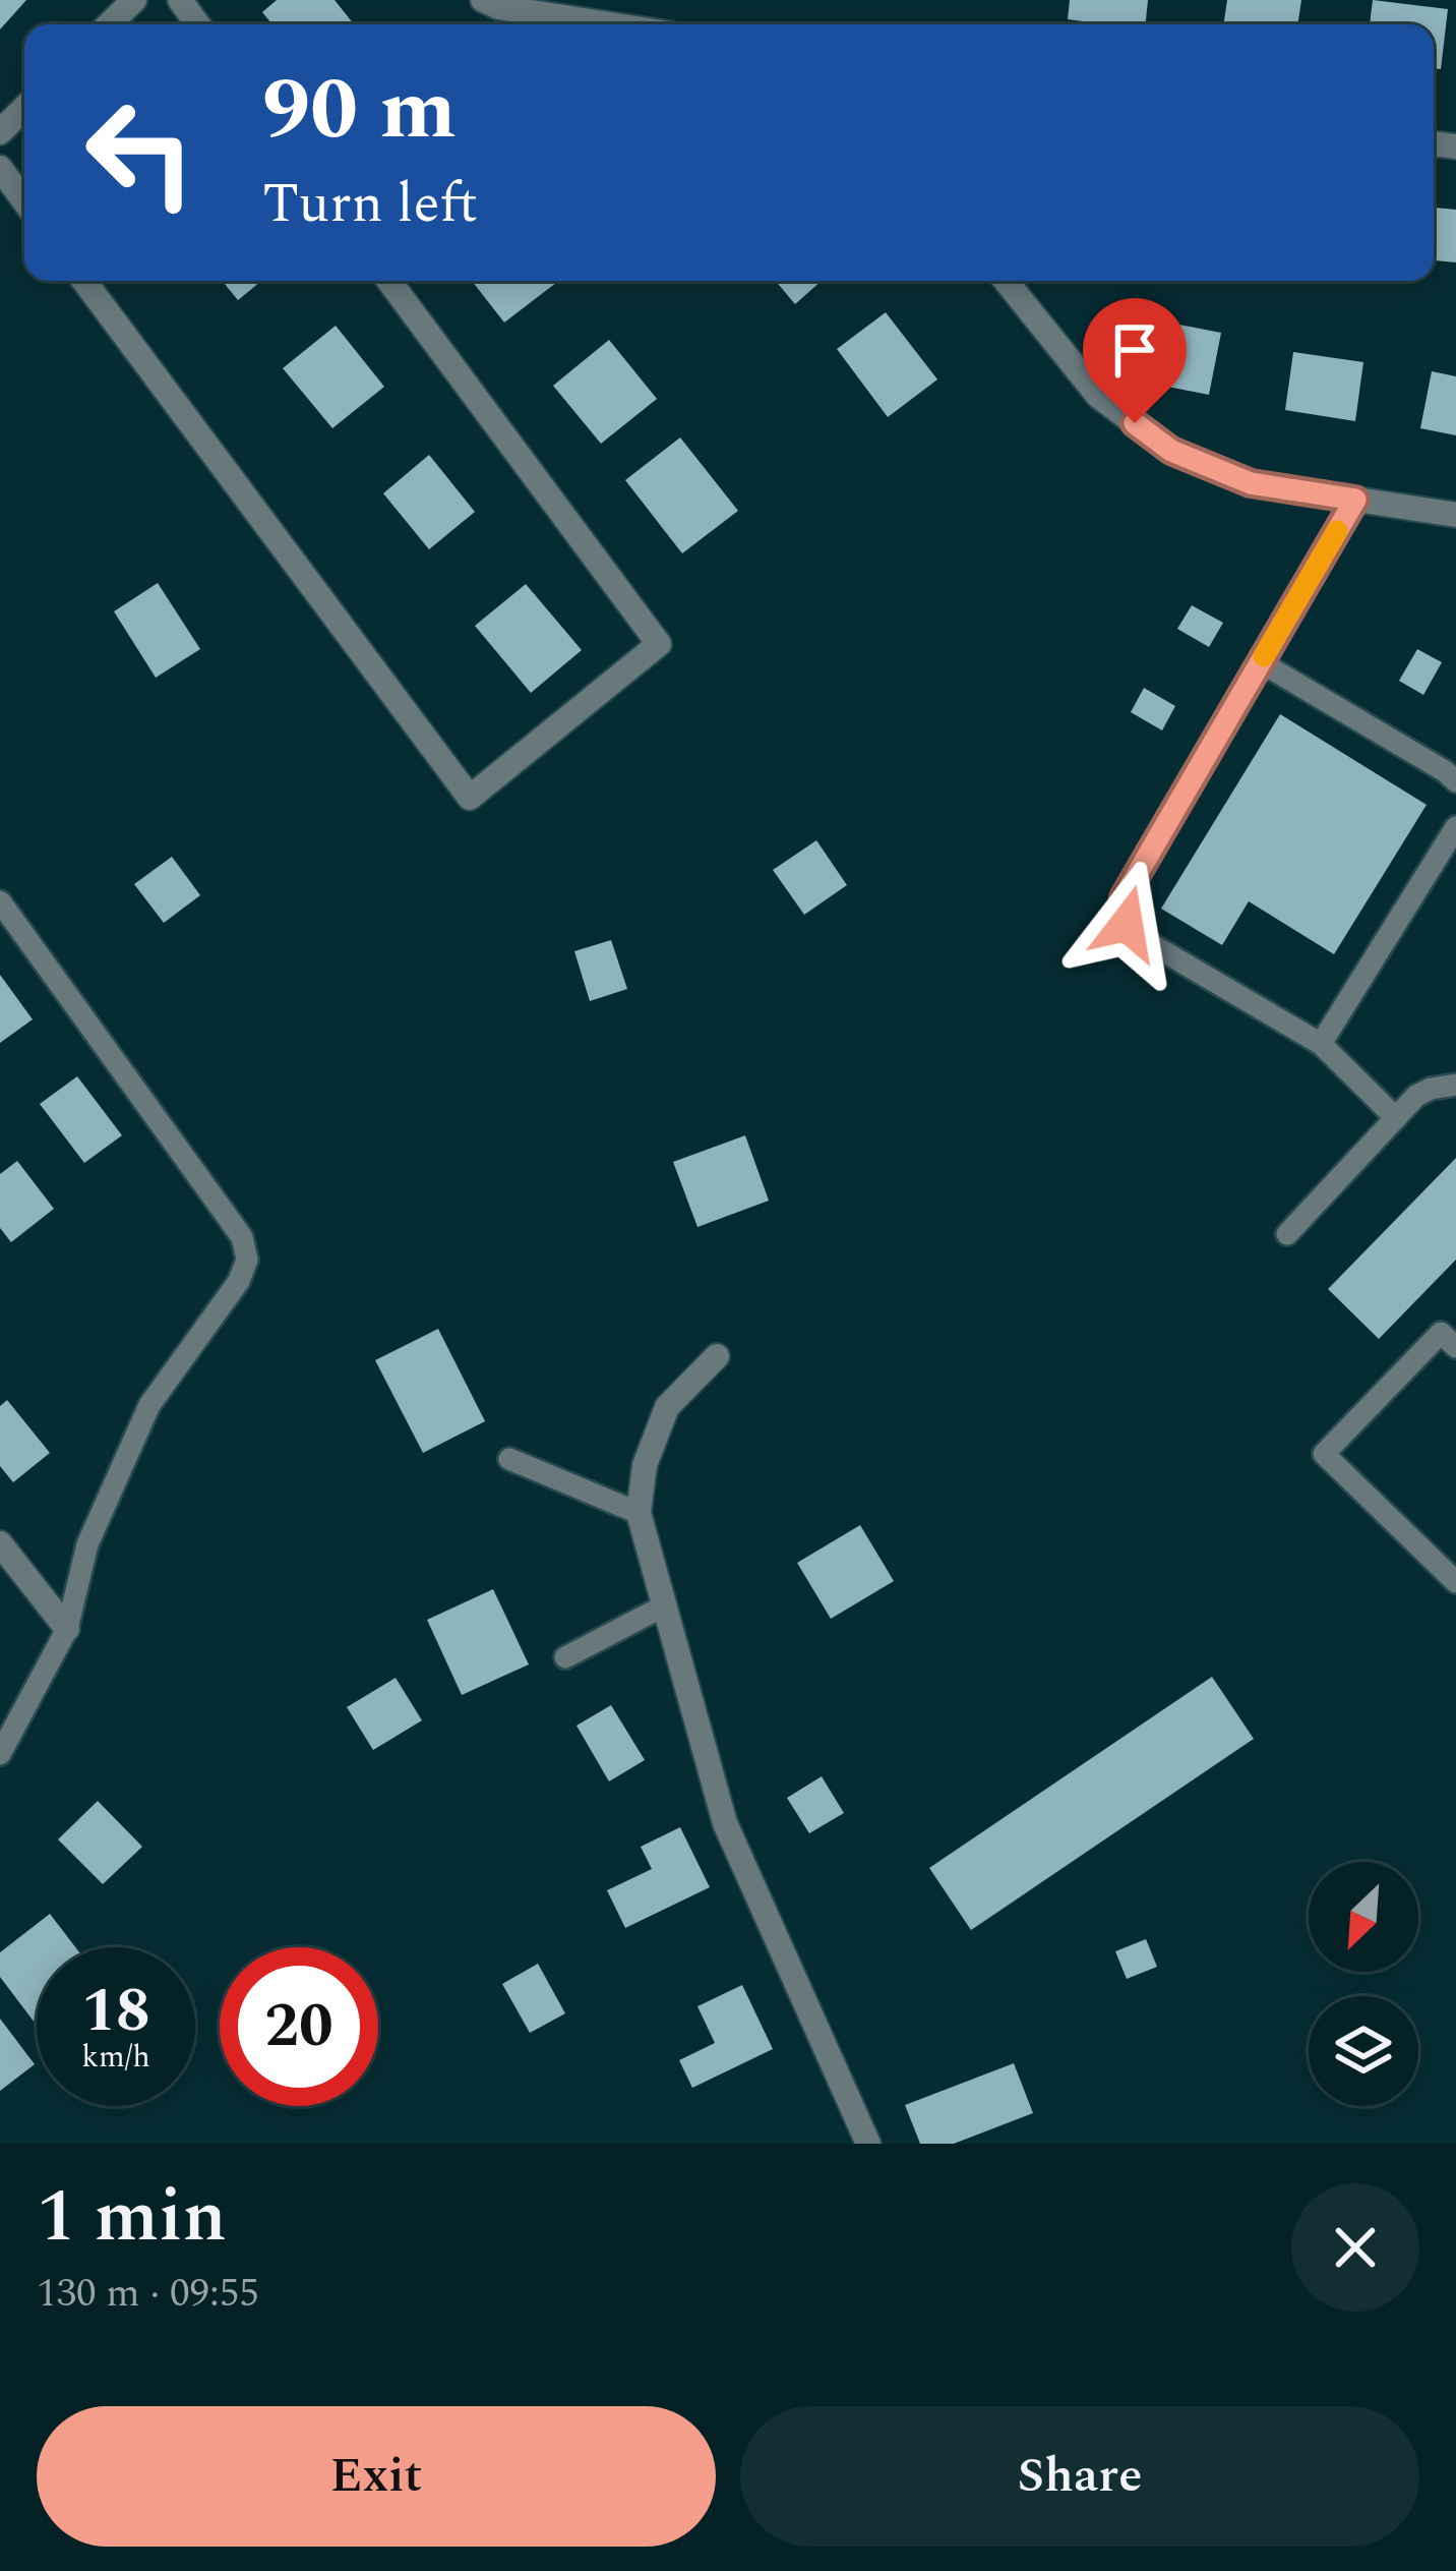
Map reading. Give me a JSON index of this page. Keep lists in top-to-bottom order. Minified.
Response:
{"north":"bottom left","page":{"turn":["90 m","Turn left"],"speed":"18 km/h","limit":"20","heading":["1 min","130 m · 09:55"],"buttons":["Exit","Share"]}}
